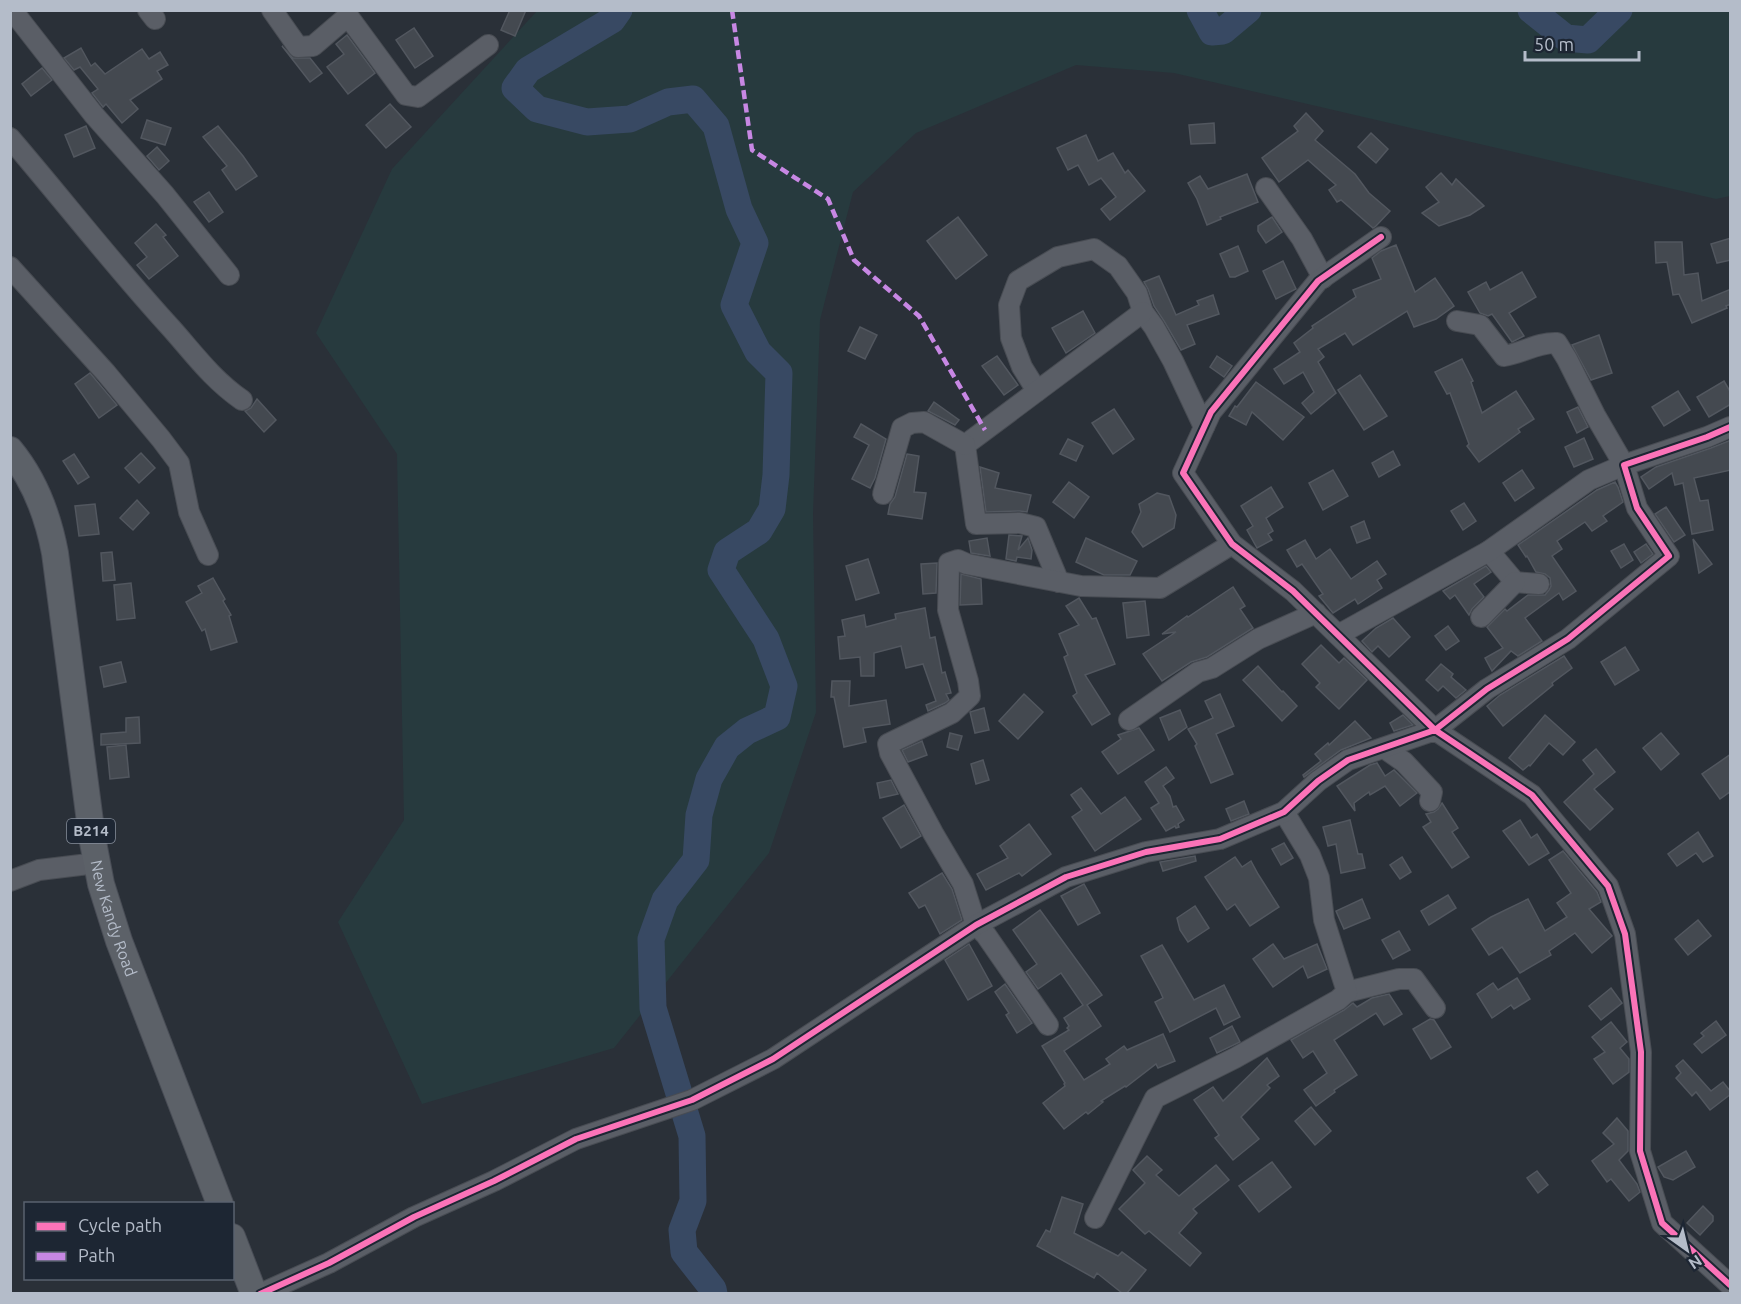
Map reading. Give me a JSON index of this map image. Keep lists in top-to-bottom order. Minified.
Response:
{"streets":{"main road":["B214","New Kandy Road"]},"legend":["Cycle path","Path"],"scale_bar":"50 m","north":"bottom right"}
